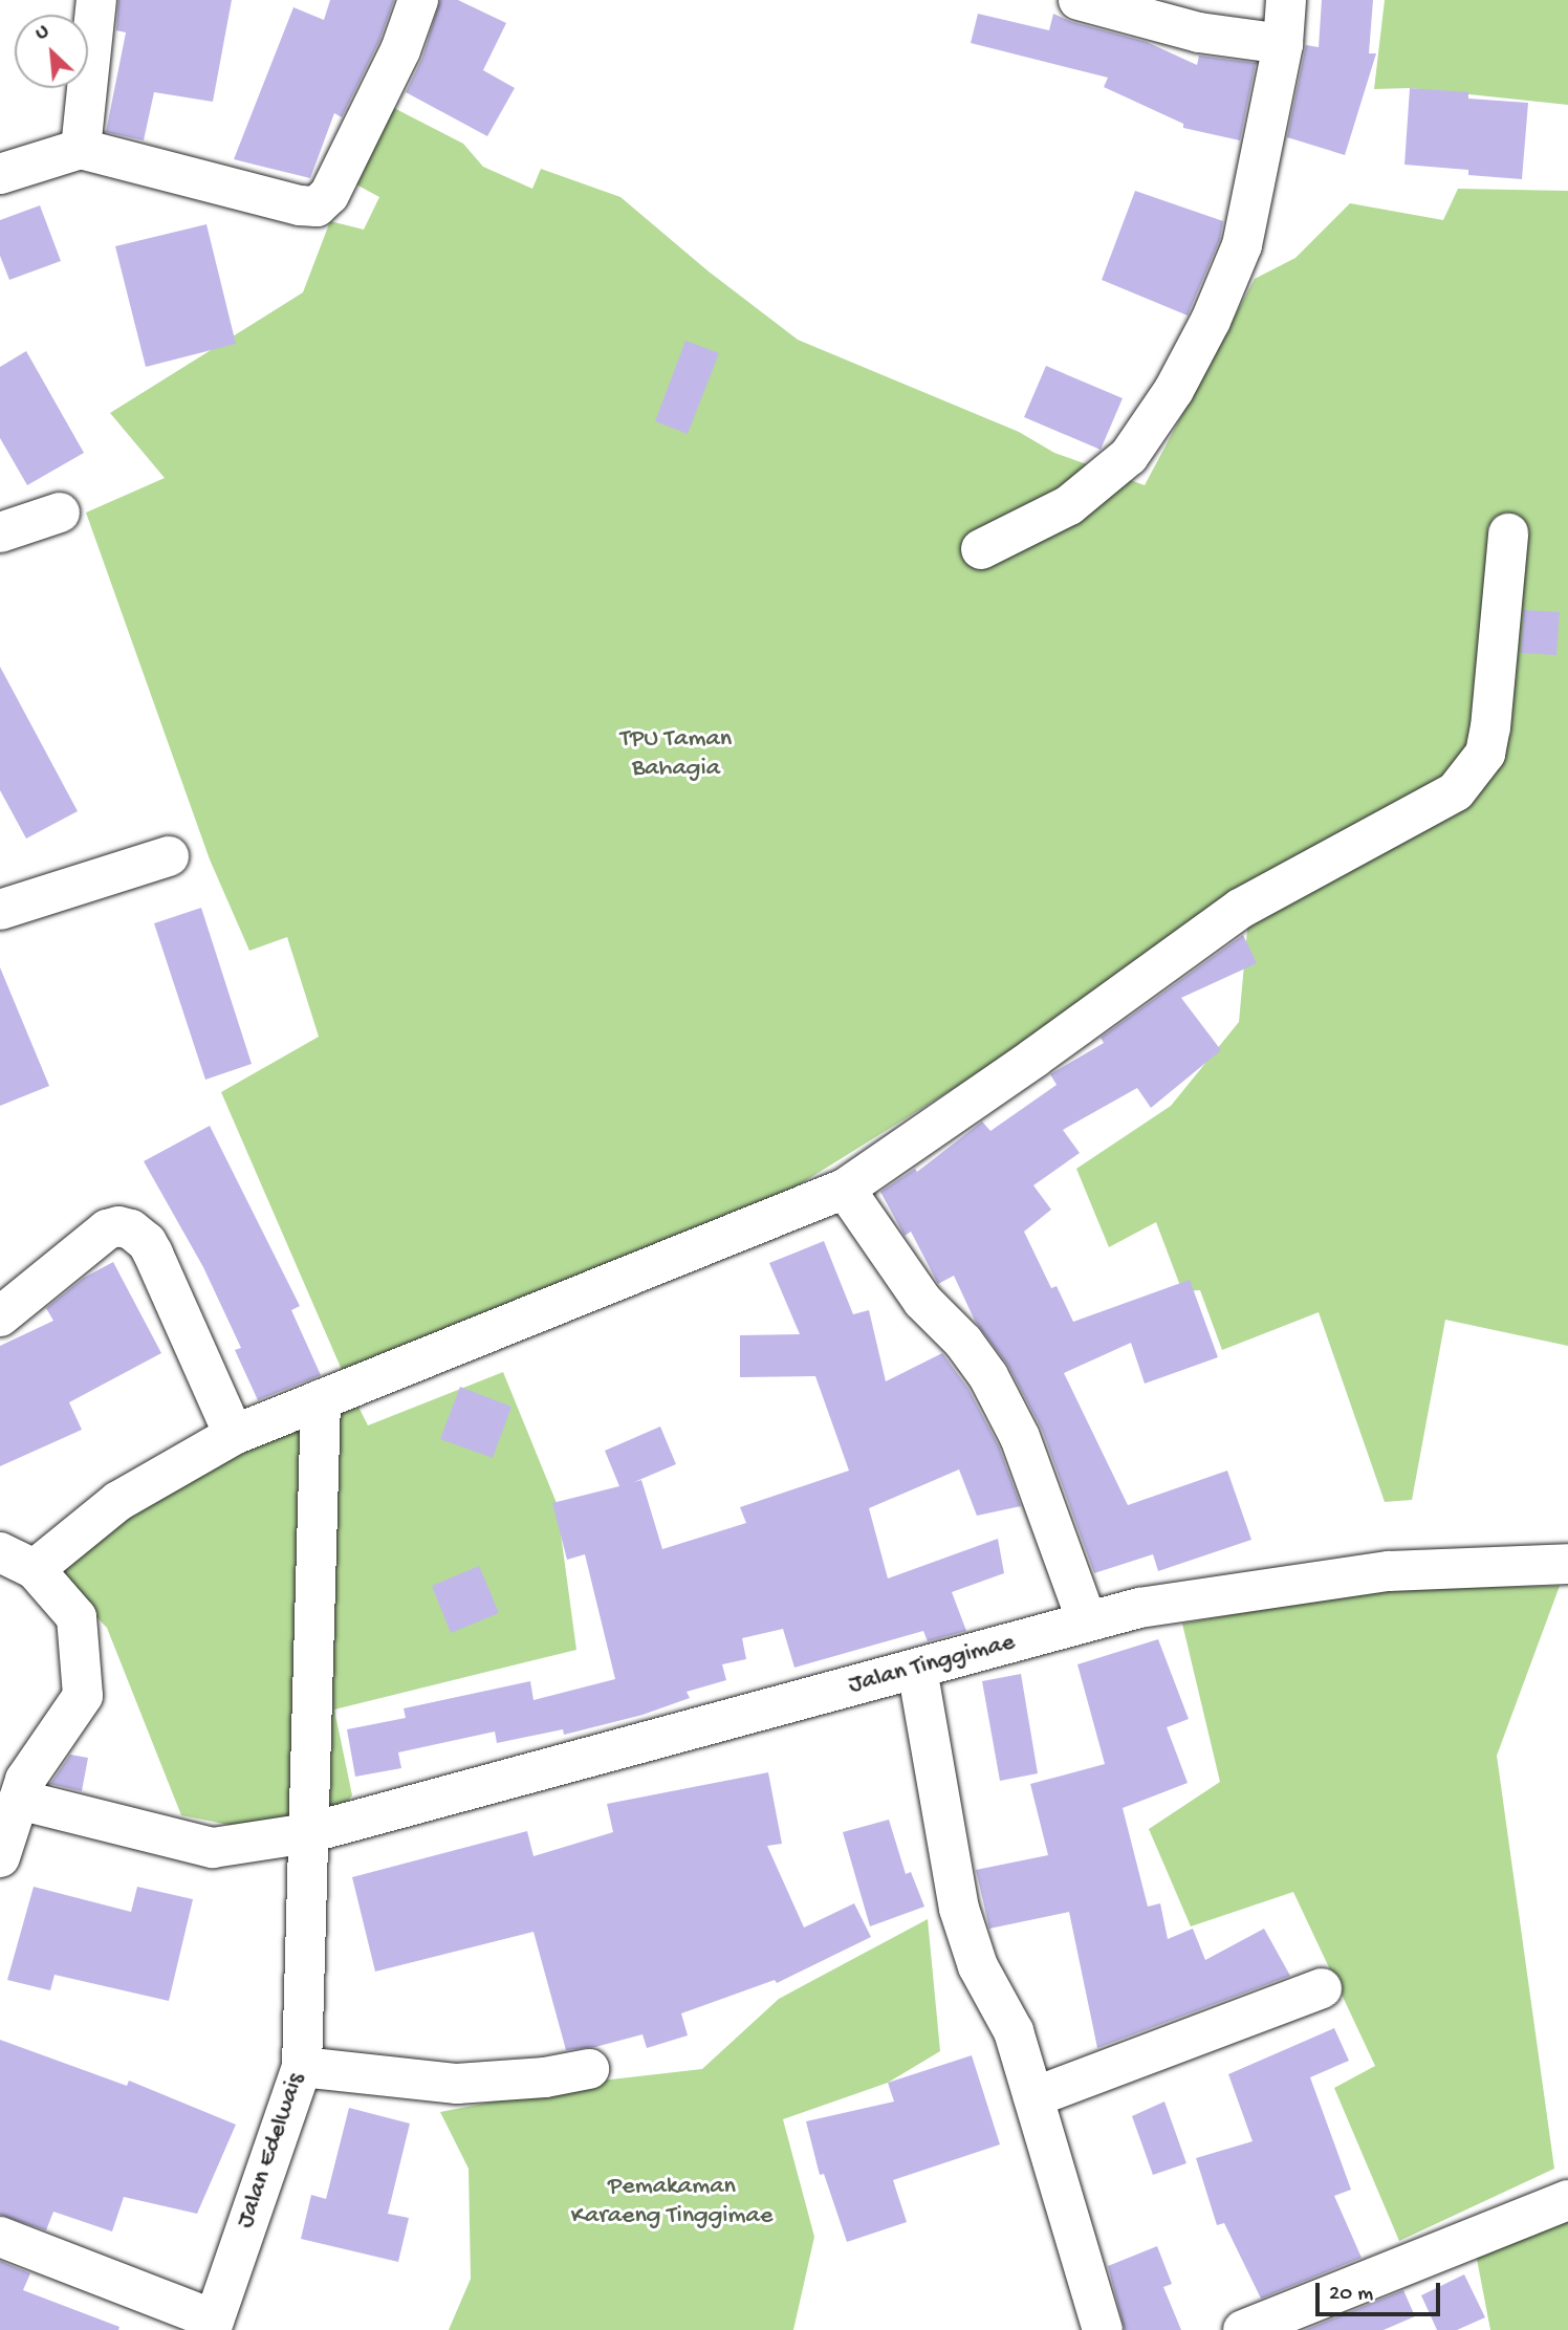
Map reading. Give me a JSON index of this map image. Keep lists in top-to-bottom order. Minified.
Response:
{"streets":{"street":["Jalan Tinggimae","Jalan Edelwais"]},"crossings":[["Jalan Tinggimae","Jalan Edelwais"]],"parks":["TPU Taman Bahagia","Pemakaman Karaeng Tinggimae"],"scale_bar":"20 m","north":"top left"}
